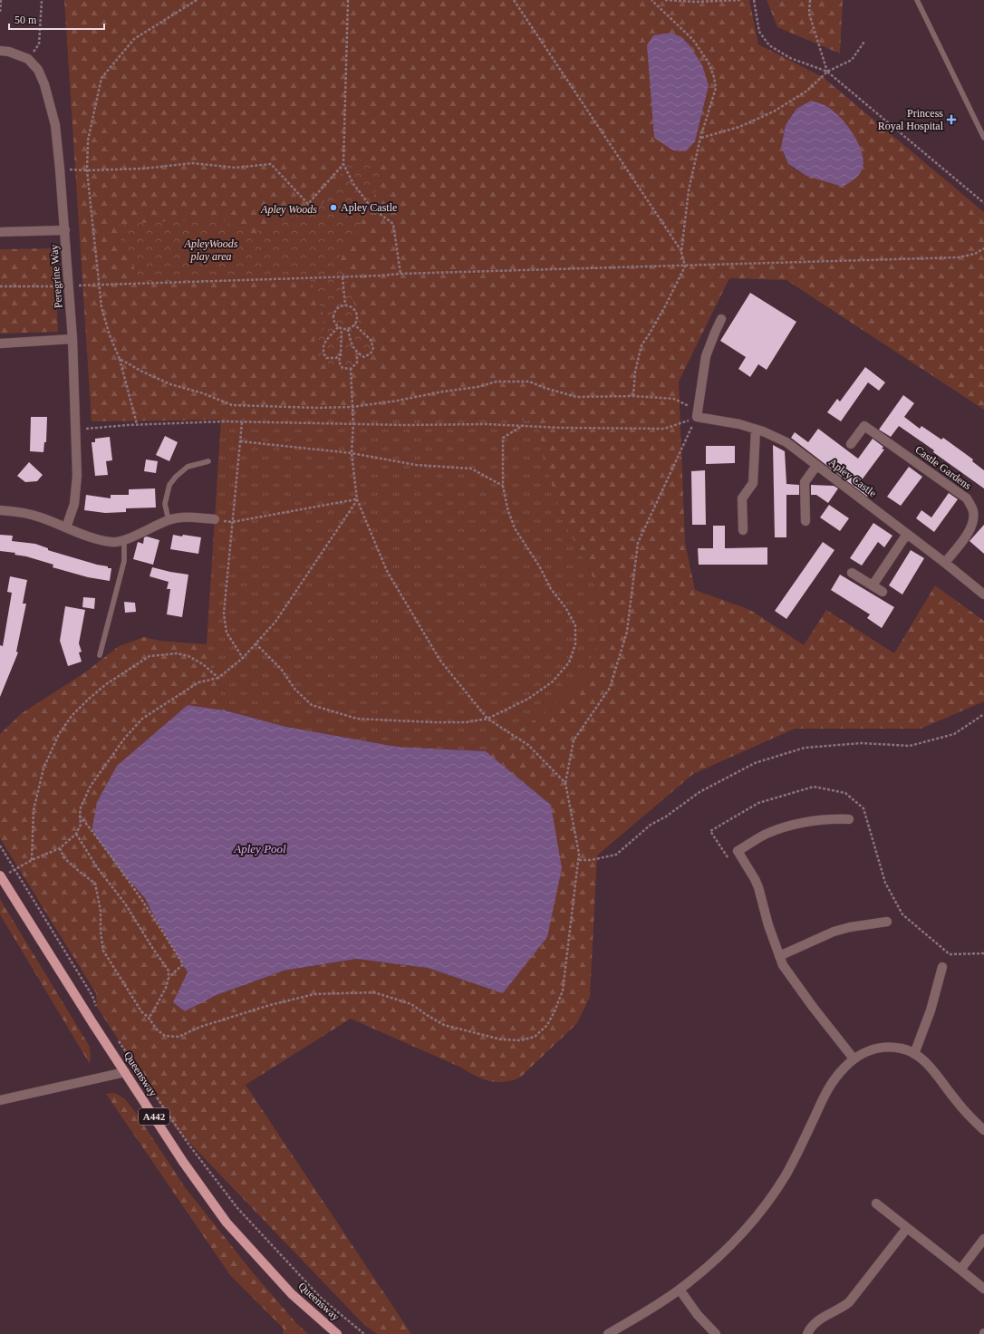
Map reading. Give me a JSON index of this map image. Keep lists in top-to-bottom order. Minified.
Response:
{"streets":{"main road":["Queensway","A442"],"street":["Peregrine Way","Castle Gardens","Apley Castle"]},"crossings":[["Castle Gardens","Apley Castle"]],"water":["Apley Pool"],"parks":["Apley Woods","ApleyWoods play area"],"places":{"health":["Princess Royal Hospital"],"other":["Apley Castle"]},"scale_bar":"50 m"}
